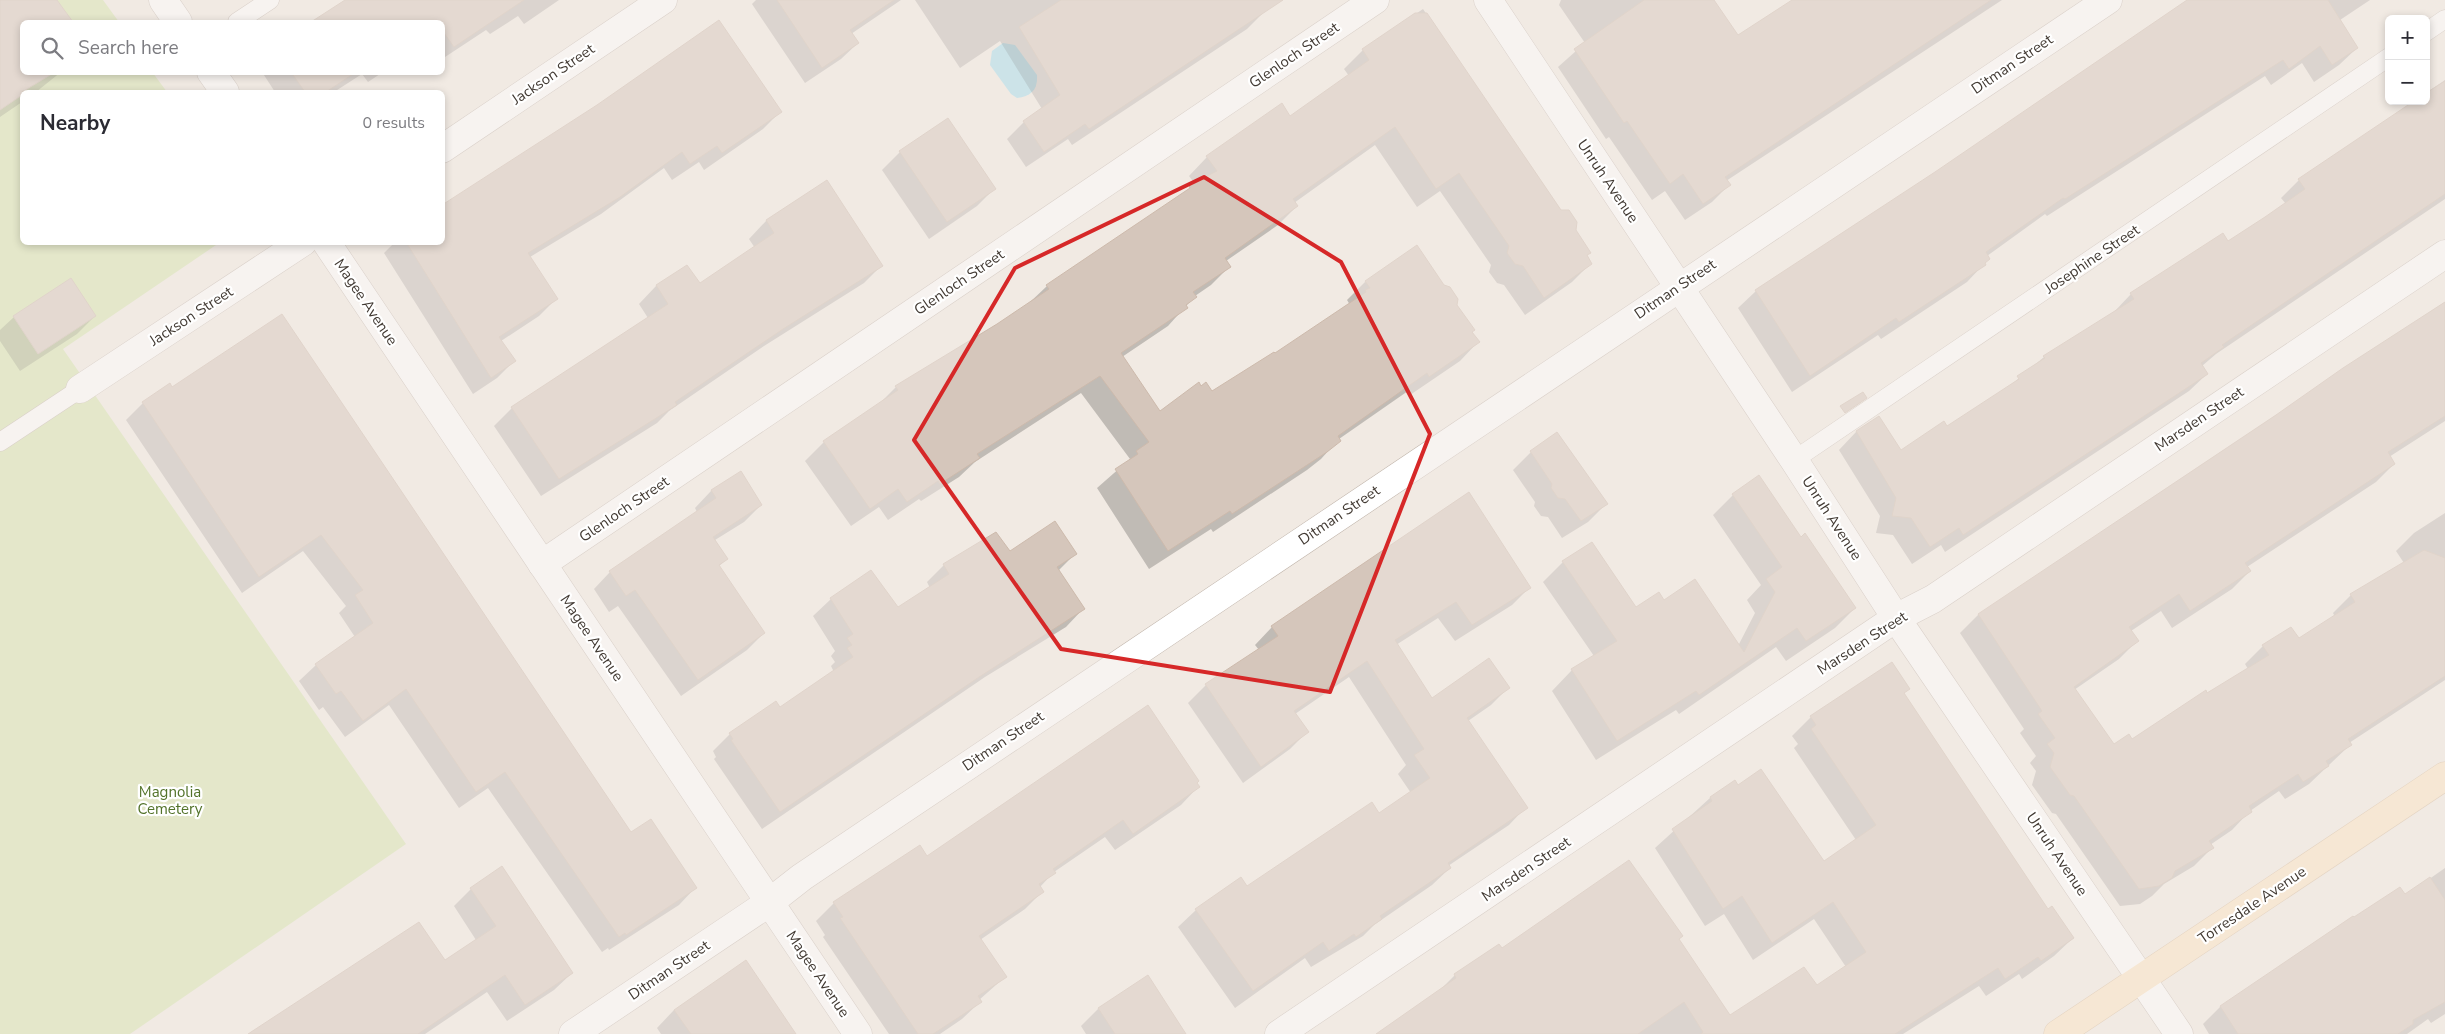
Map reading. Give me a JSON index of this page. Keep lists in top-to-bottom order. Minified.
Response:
{"streets":{"street":["Glenloch Street","Ditman Street","Jackson Street","Unruh Avenue","Magee Avenue","Marsden Street","Torresdale Avenue"],"lane":["Josephine Street"]},"crossings":[["Glenloch Street","Magee Avenue"],["Ditman Street","Unruh Avenue"],["Ditman Street","Magee Avenue"],["Unruh Avenue","Josephine Street"],["Unruh Avenue","Marsden Street"],["Unruh Avenue","Torresdale Avenue"]],"parks":["Magnolia Cemetery"],"page":{"map_buttons":["+","−"],"search":"Search here","heading":["Nearby","0 results"]}}
